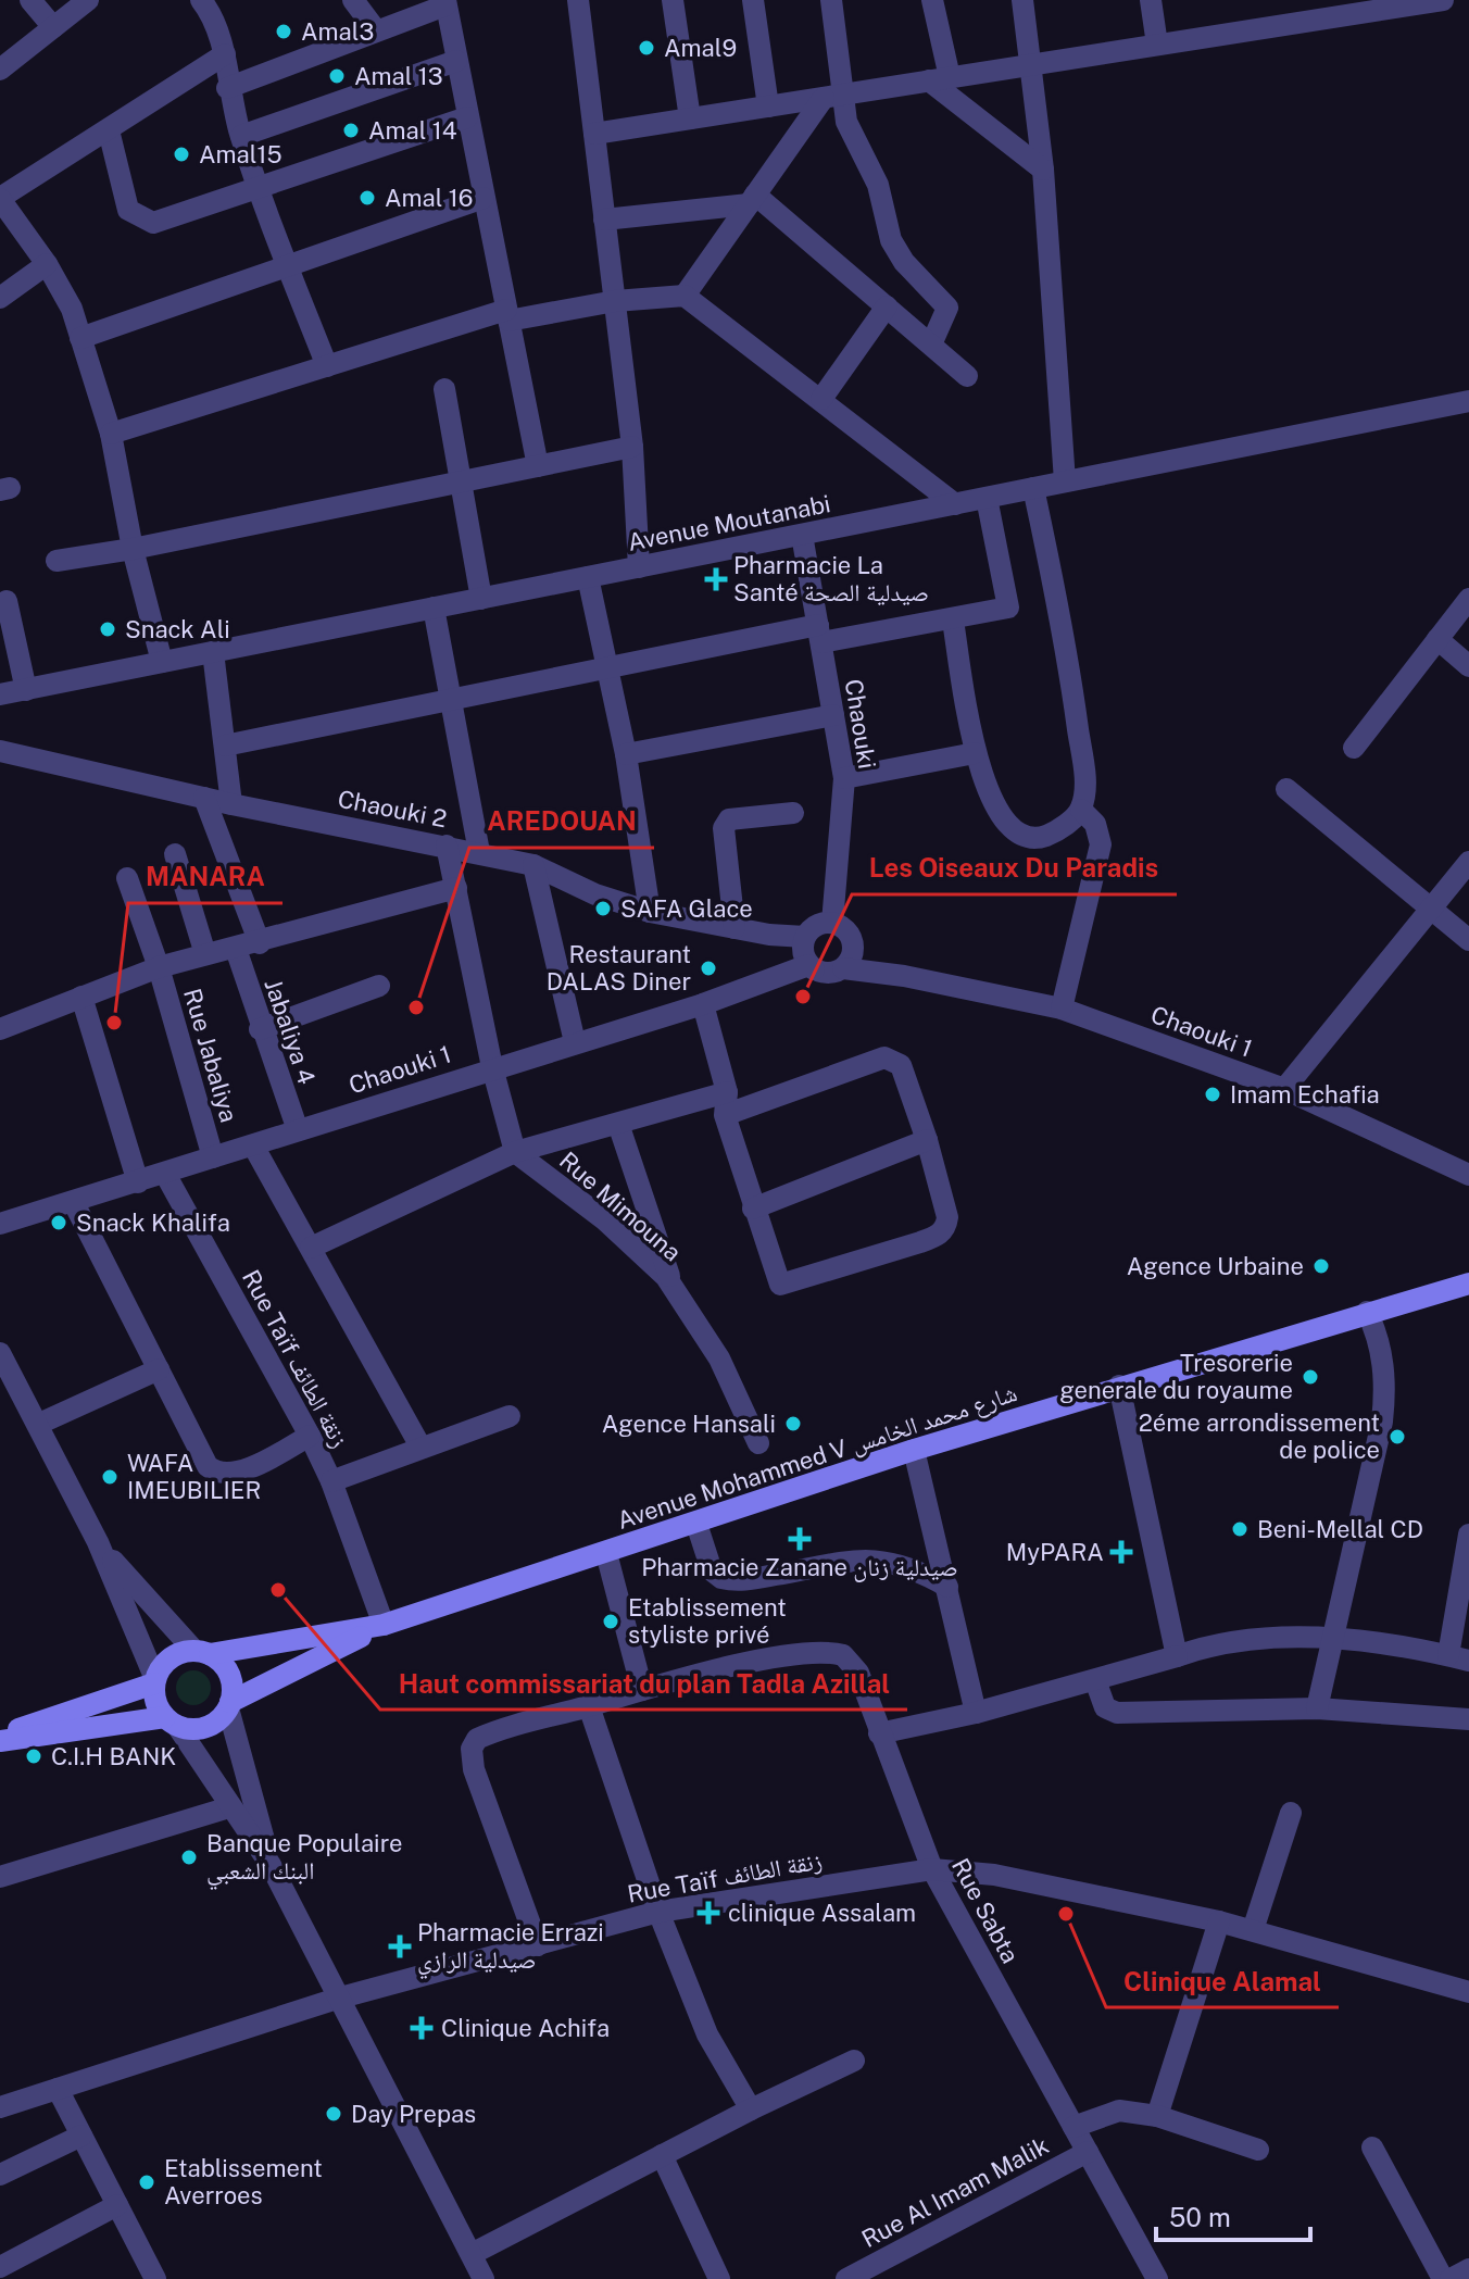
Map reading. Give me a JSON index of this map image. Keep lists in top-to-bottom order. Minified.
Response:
{"streets":{"main road":["Avenue Mohammed V شارع محمد الخامس"],"street":["Avenue Moutanabi","Chaouki","Chaouki 2","Jabaliya 4","Chaouki 1","Rue Jabaliya","Rue Mimouna","Rue Taïf زنقة الطائف","Rue Sabta","Rue Al Imam Malik"]},"crossings":[["Avenue Moutanabi","Chaouki"],["Chaouki","Chaouki 2"],["Chaouki","Chaouki 1"],["Chaouki 2","Chaouki 1"],["Jabaliya 4","Chaouki 1"],["Jabaliya 4","Rue Jabaliya"],["Chaouki 1","Rue Jabaliya"],["Chaouki 1","Rue Taïf زنقة الطائف"],["Rue Taïf زنقة الطائف","Avenue Mohammed V شارع محمد الخامس"],["Rue Taïf زنقة الطائف","Rue Sabta"],["Rue Sabta","Rue Al Imam Malik"]],"places":{"other":["Amal3","Amal9","Amal 13","Amal 14","Amal15","Amal 16","Snack Ali","SAFA Glace","Restaurant DALAS Diner","Les Oiseaux Du Paradis","AREDOUAN","MANARA","Imam Echafia","Snack Khalifa","Agence Urbaine","Tresorerie generale du royaume","Agence Hansali","2éme arrondissement de police","WAFA IMEUBILIER","Beni-Mellal CD","Haut commissariat du plan Tadla Azillal","Etablissement styliste privé","C.I.H BANK","Banque Populaire البنك الشعبي","Clinique Alamal","Day Prepas","Etablissement Averroes"],"health":["Pharmacie La Santé صيدلية الصحة","Pharmacie Zanane صيدلية زنان","MyPARA","clinique Assalam","Pharmacie Errazi صيدلية الرازي","Clinique Achifa"]},"scale_bar":"50 m"}
